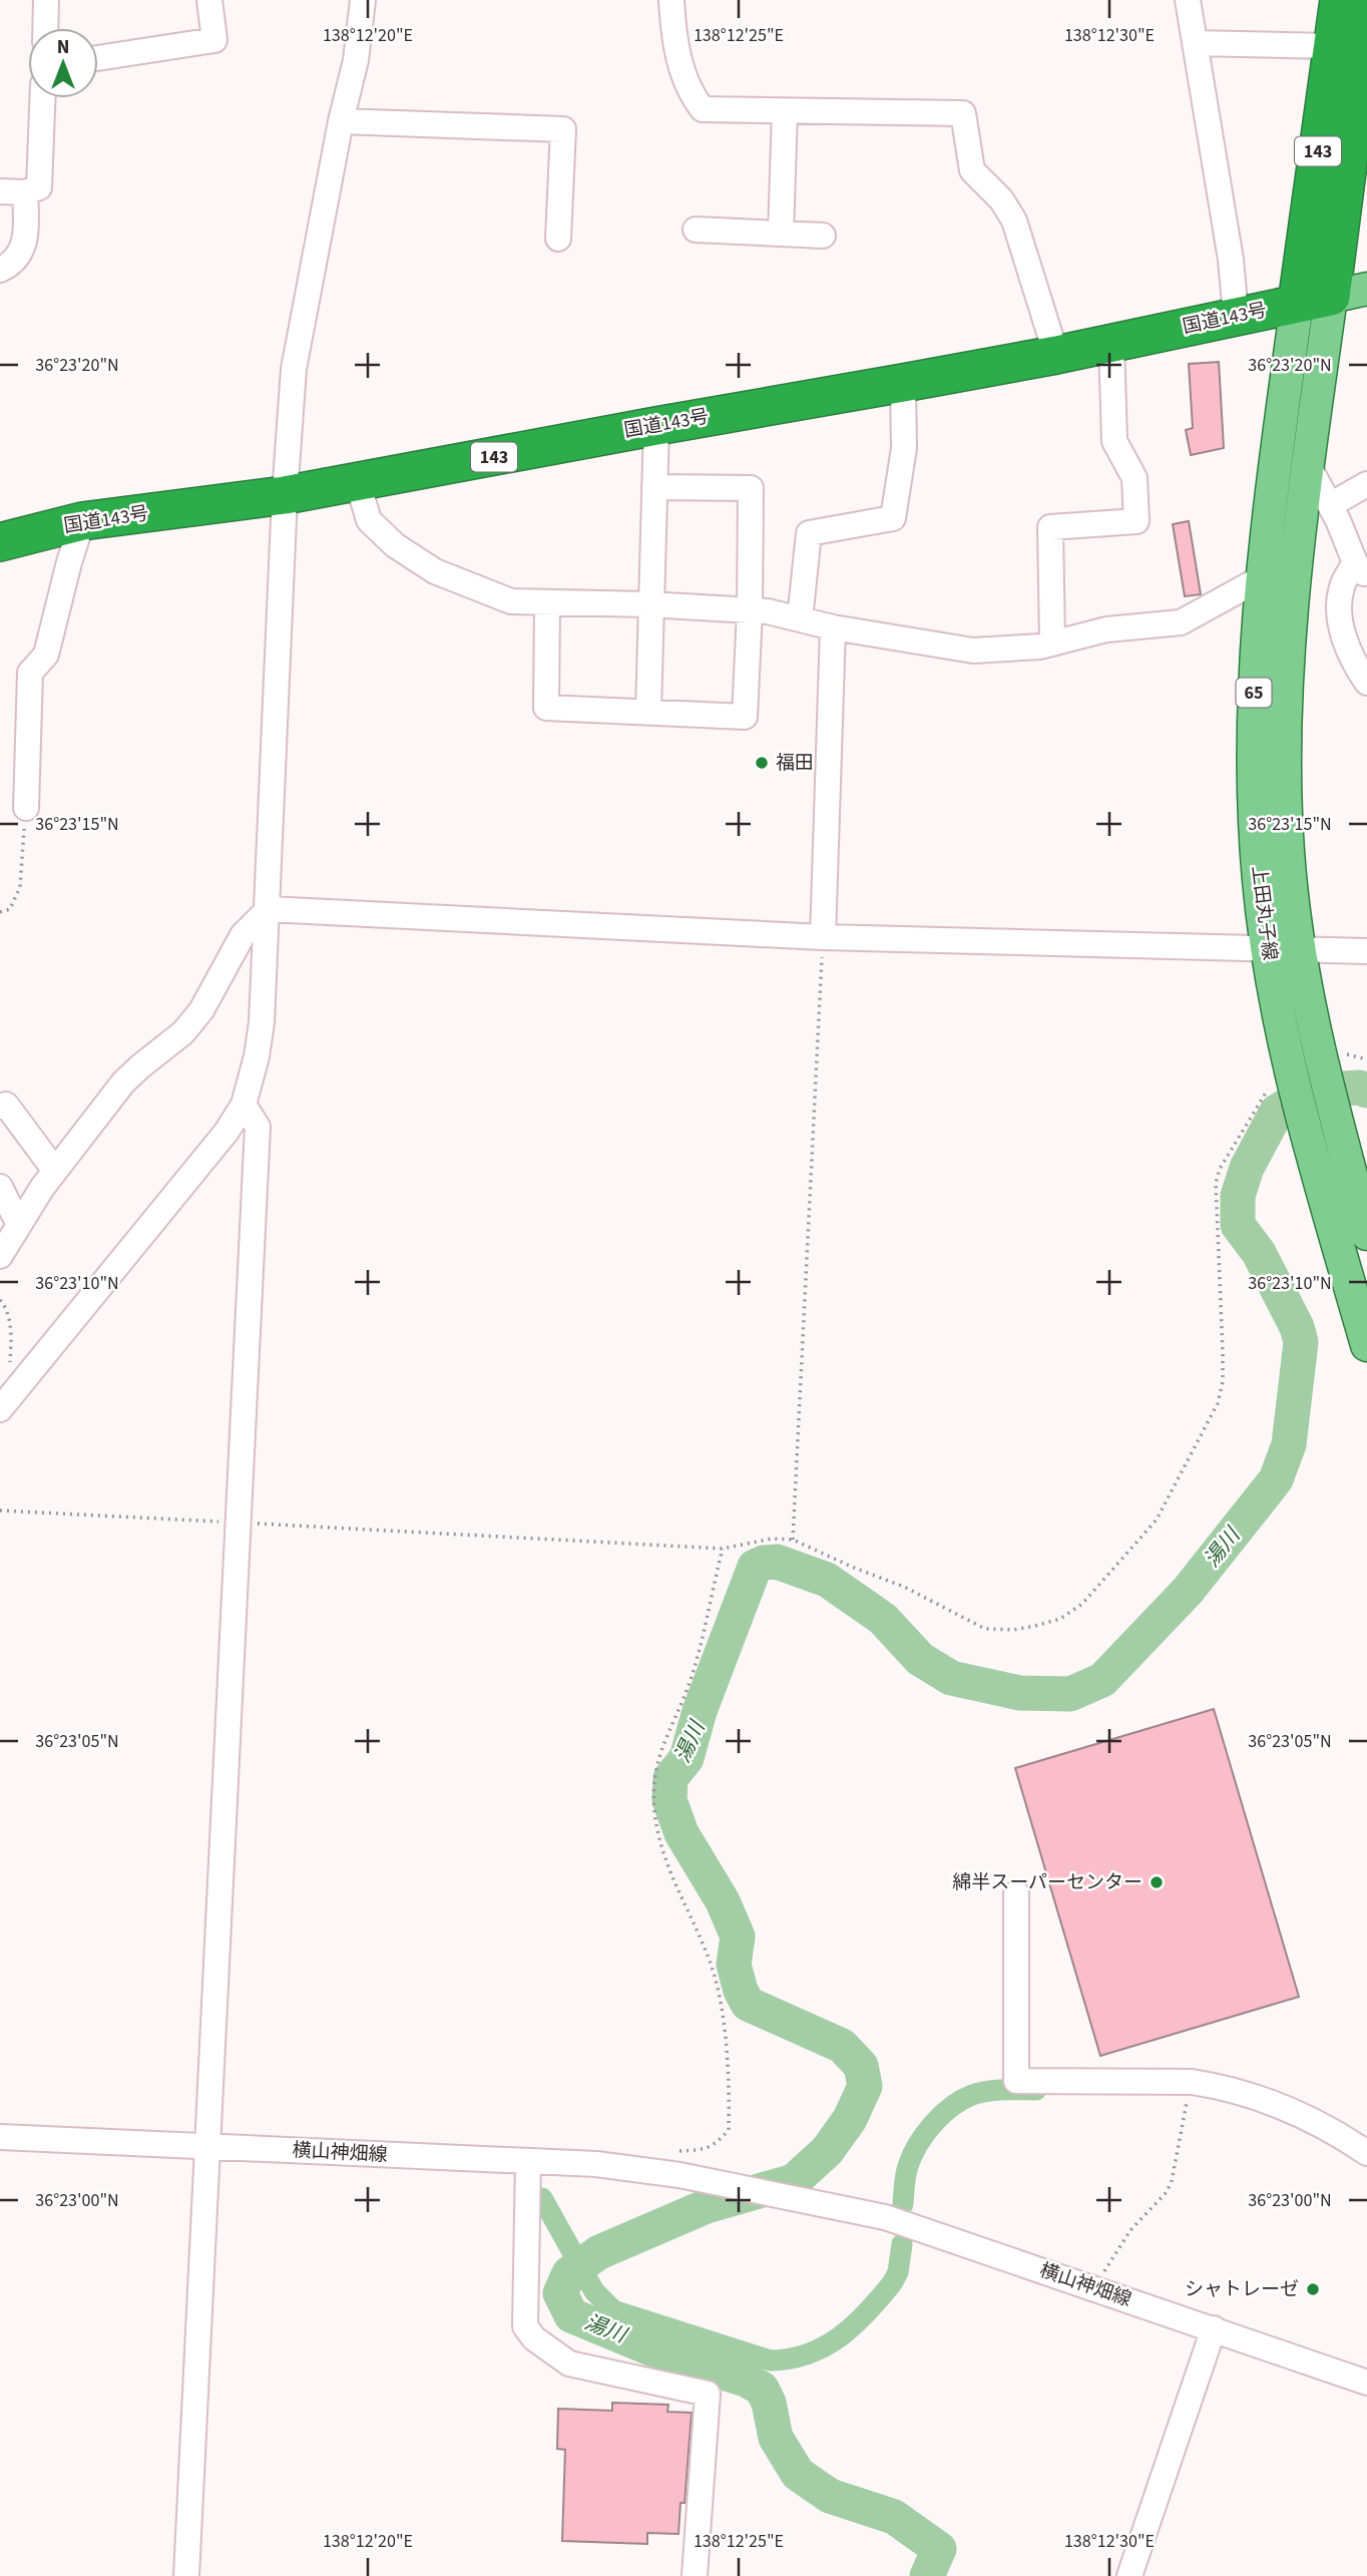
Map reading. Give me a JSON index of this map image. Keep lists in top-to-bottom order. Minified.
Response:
{"streets":{"highway":["143","国道143号"],"main road":["65","上田丸子線"],"street":["横山神畑線"]},"crossings":[["143","国道143号"],["143","上田丸子線"],["国道143号","上田丸子線"]],"water":["湯川"],"places":["福田","綿半スーパーセンター","シャトレーゼ"],"north":"top","coordinates":["138°12'20\"E","138°12'25\"E","138°12'30\"E","36°23'20\"N","36°23'15\"N","36°23'10\"N","36°23'05\"N","36°23'00\"N"]}
